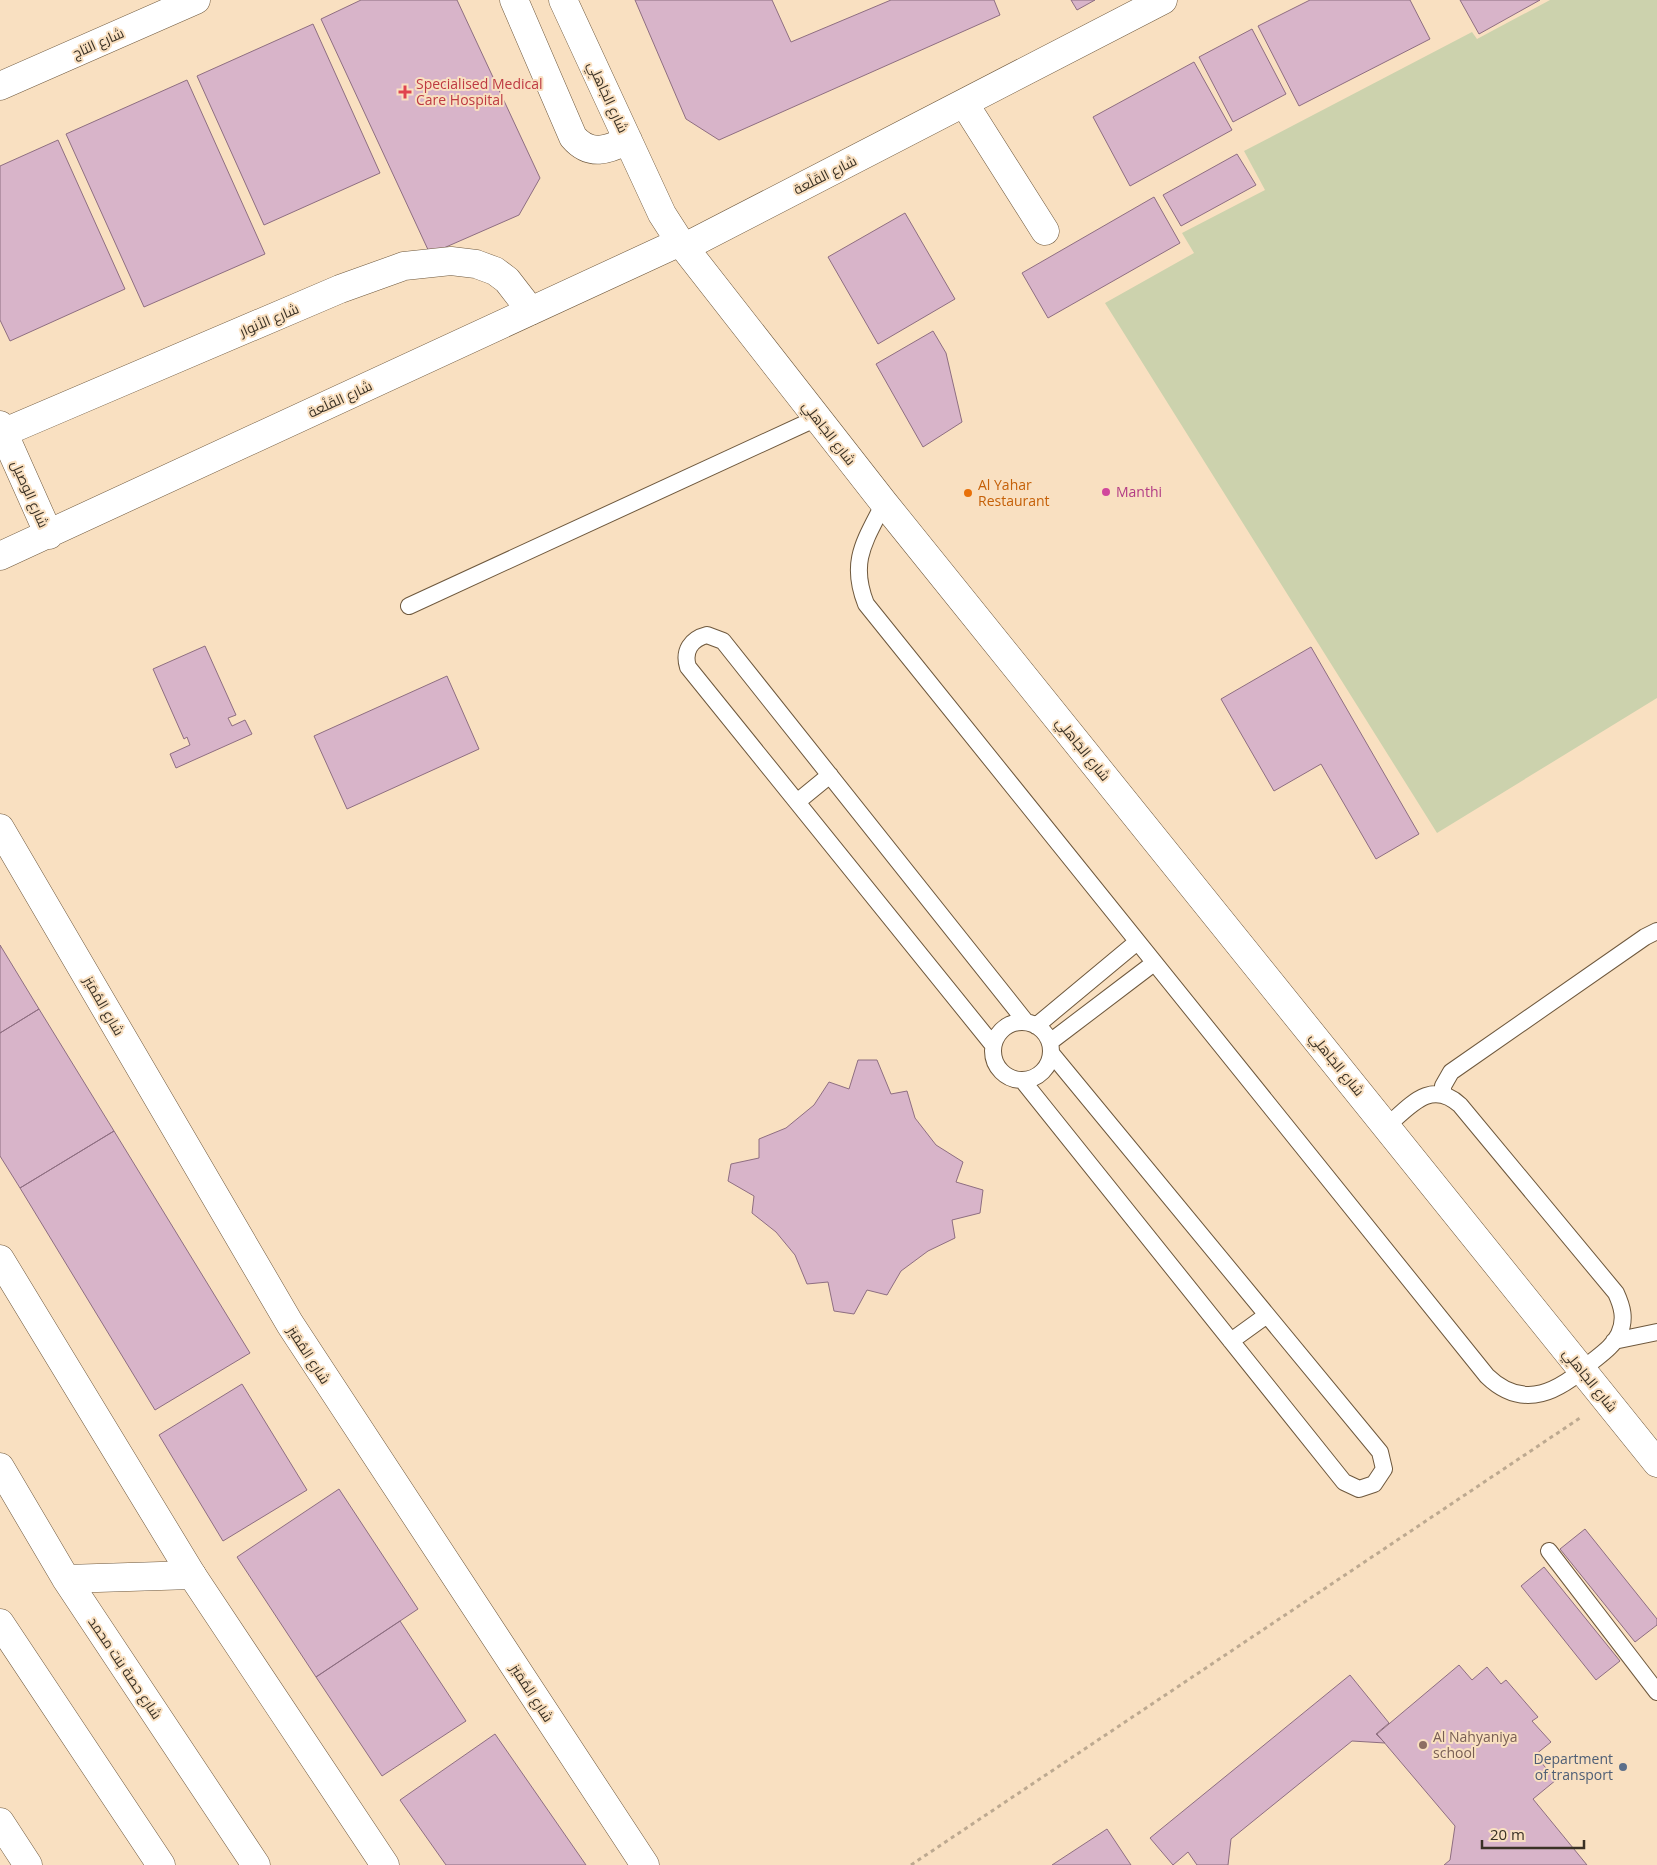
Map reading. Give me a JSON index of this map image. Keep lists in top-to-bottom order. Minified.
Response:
{"streets":{"street":["شارع التاج","شارع الجَاهلِي","شارع القَلْعة","شارع الأنوار","شارع الوصيل","شارع المُمَيَز","شارع حصة بنت محمد"]},"crossings":[["شارع الجَاهلِي","شارع القَلْعة"],["شارع القَلْعة","شارع الأنوار"],["شارع القَلْعة","شارع الوصيل"],["شارع الأنوار","شارع الوصيل"]],"places":{"health":["Specialised Medical Care Hospital"],"other":["Manthi","Al Yahar Restaurant","Al Nahyaniya school","Department of transport"]},"scale_bar":"20 m"}
